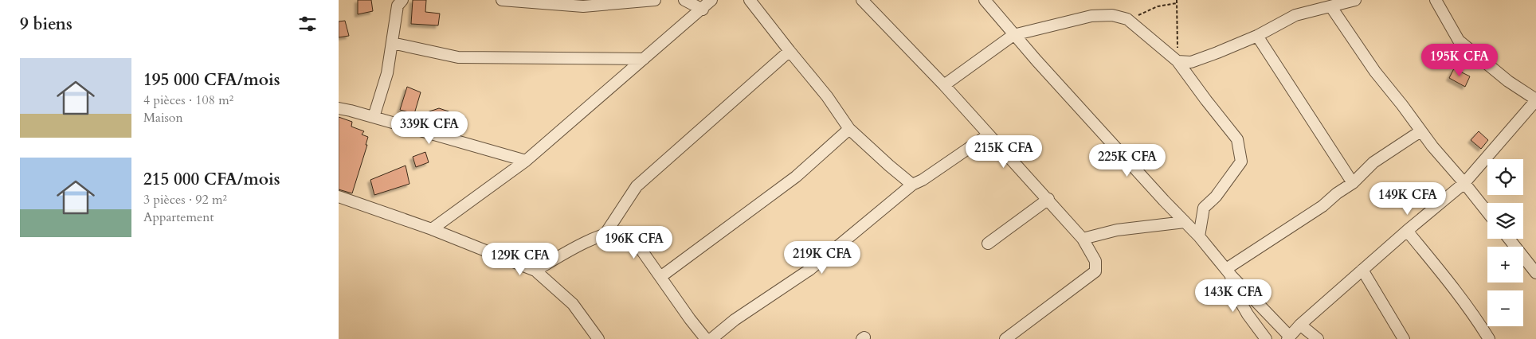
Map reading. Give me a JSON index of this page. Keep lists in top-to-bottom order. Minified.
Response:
{"page":{"heading":"9 biens","price":["195K CFA","339K CFA","215K CFA","225K CFA","149K CFA","196K CFA","219K CFA","129K CFA","143K CFA"],"list":[{"name":"195 000 CFA/mois","note":"4 pièces · 108 m² · Maison"},{"name":"215 000 CFA/mois","note":"3 pièces · 92 m² · Appartement"}],"map_buttons":["+","−"]}}
